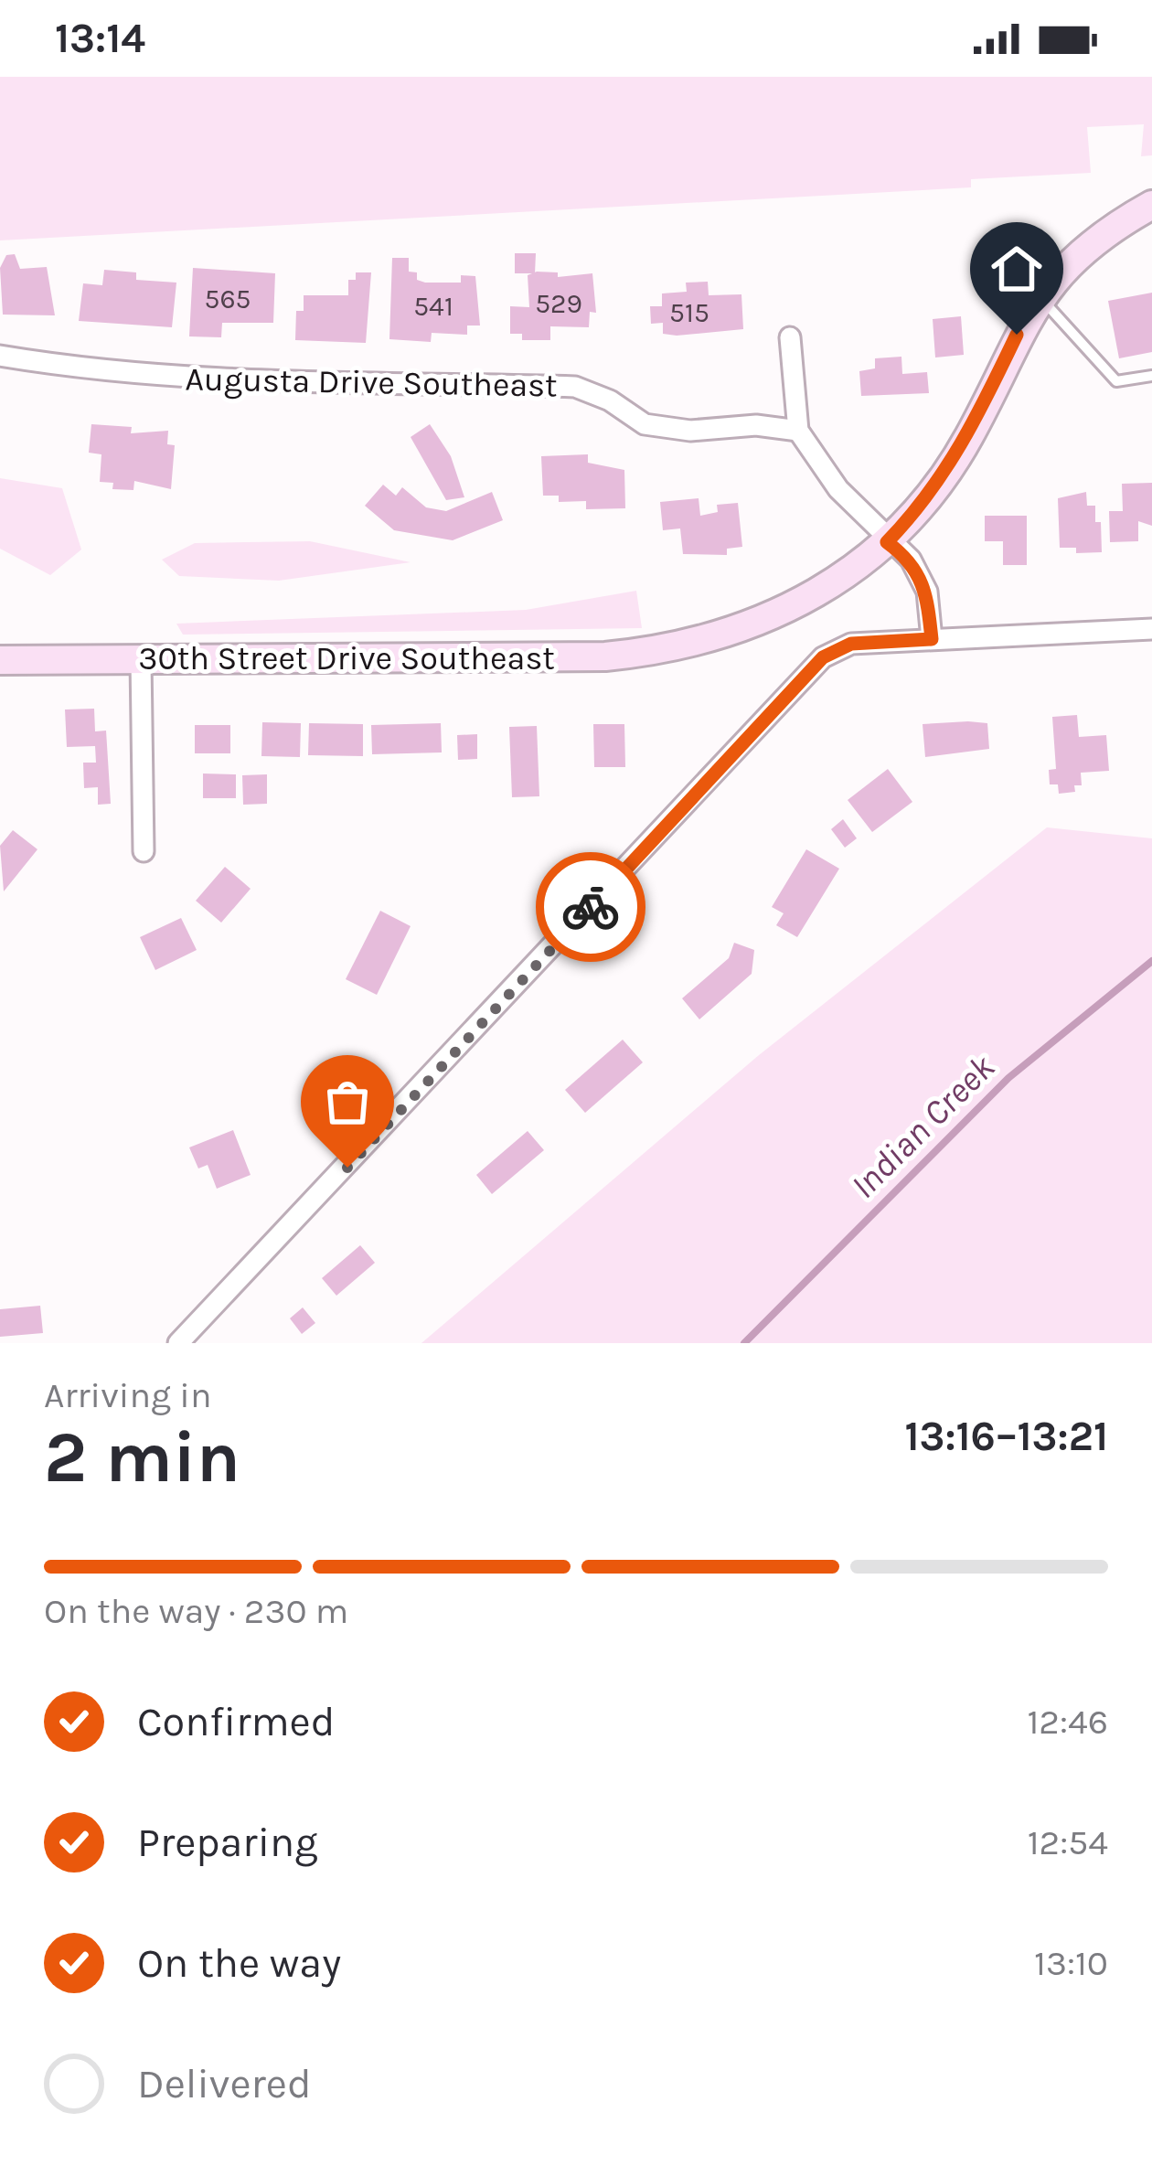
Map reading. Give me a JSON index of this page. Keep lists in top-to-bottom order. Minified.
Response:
{"streets":{"main road":["30th Street Drive Southeast"],"street":["Augusta Drive Southeast"]},"water":["Indian Creek"],"house_numbers":["565","529","541","515"],"page":{"status":"13:14","heading":["2 min","Arriving in","13:16–13:21"],"bar":"On the way · 230 m","list":[["Confirmed","12:46"],["Preparing","12:54"],["On the way","13:10"],"Delivered"]}}
